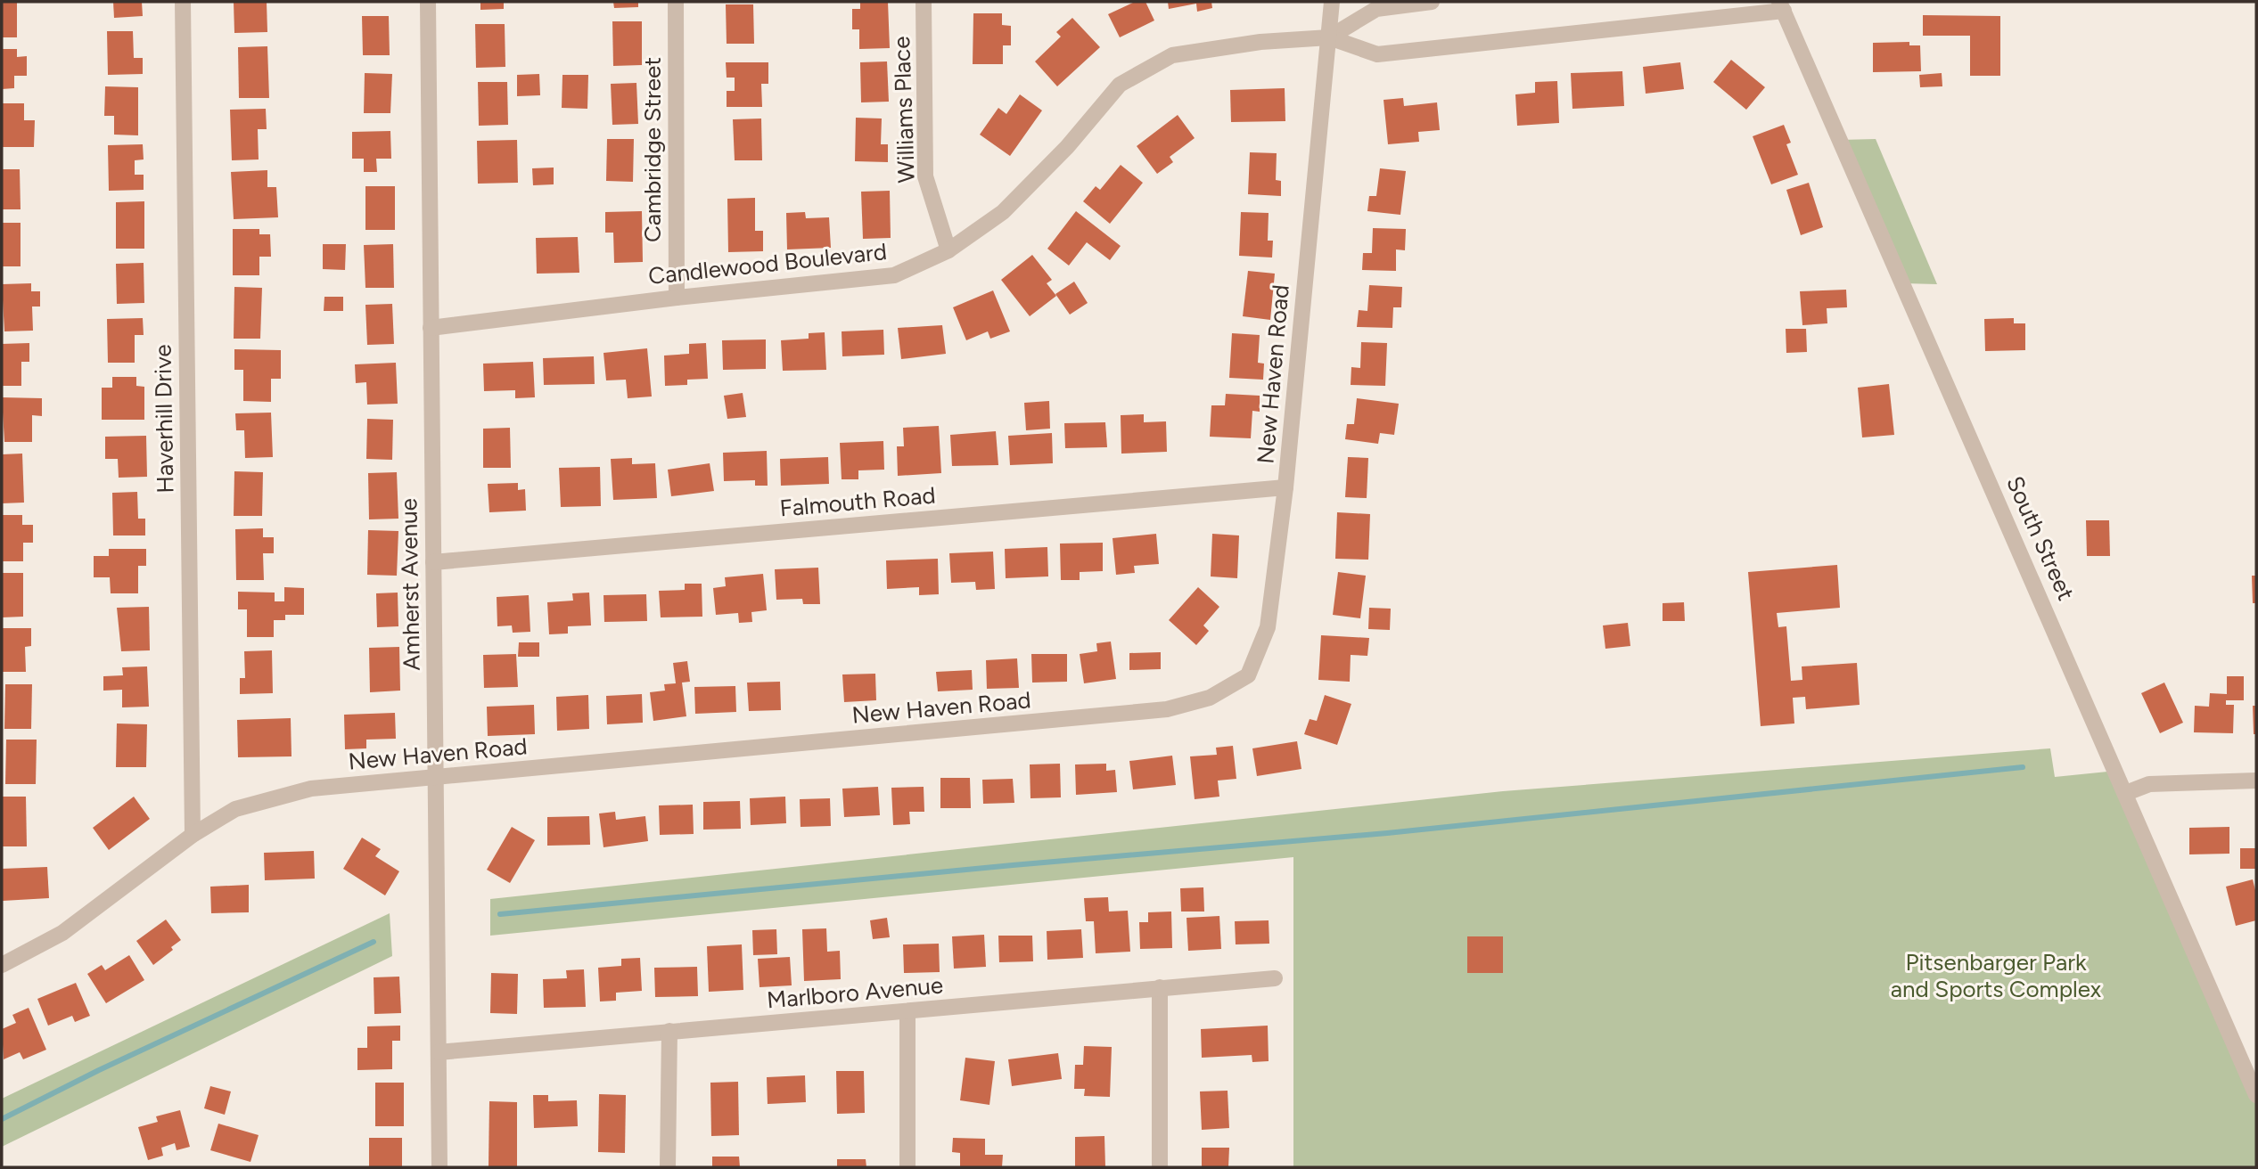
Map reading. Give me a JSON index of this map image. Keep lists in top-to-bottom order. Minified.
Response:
{"streets":{"street":["Williams Place","Cambridge Street","Candlewood Boulevard","New Haven Road","Haverhill Drive","Falmouth Road","South Street","Amherst Avenue","Marlboro Avenue"]},"crossings":[["Williams Place","Candlewood Boulevard"],["Cambridge Street","Candlewood Boulevard"],["Candlewood Boulevard","New Haven Road"],["Candlewood Boulevard","South Street"],["Candlewood Boulevard","Amherst Avenue"],["New Haven Road","Haverhill Drive"],["New Haven Road","Falmouth Road"],["New Haven Road","Amherst Avenue"],["Falmouth Road","Amherst Avenue"],["Amherst Avenue","Marlboro Avenue"]],"parks":["Pitsenbarger Park and Sports Complex"]}
